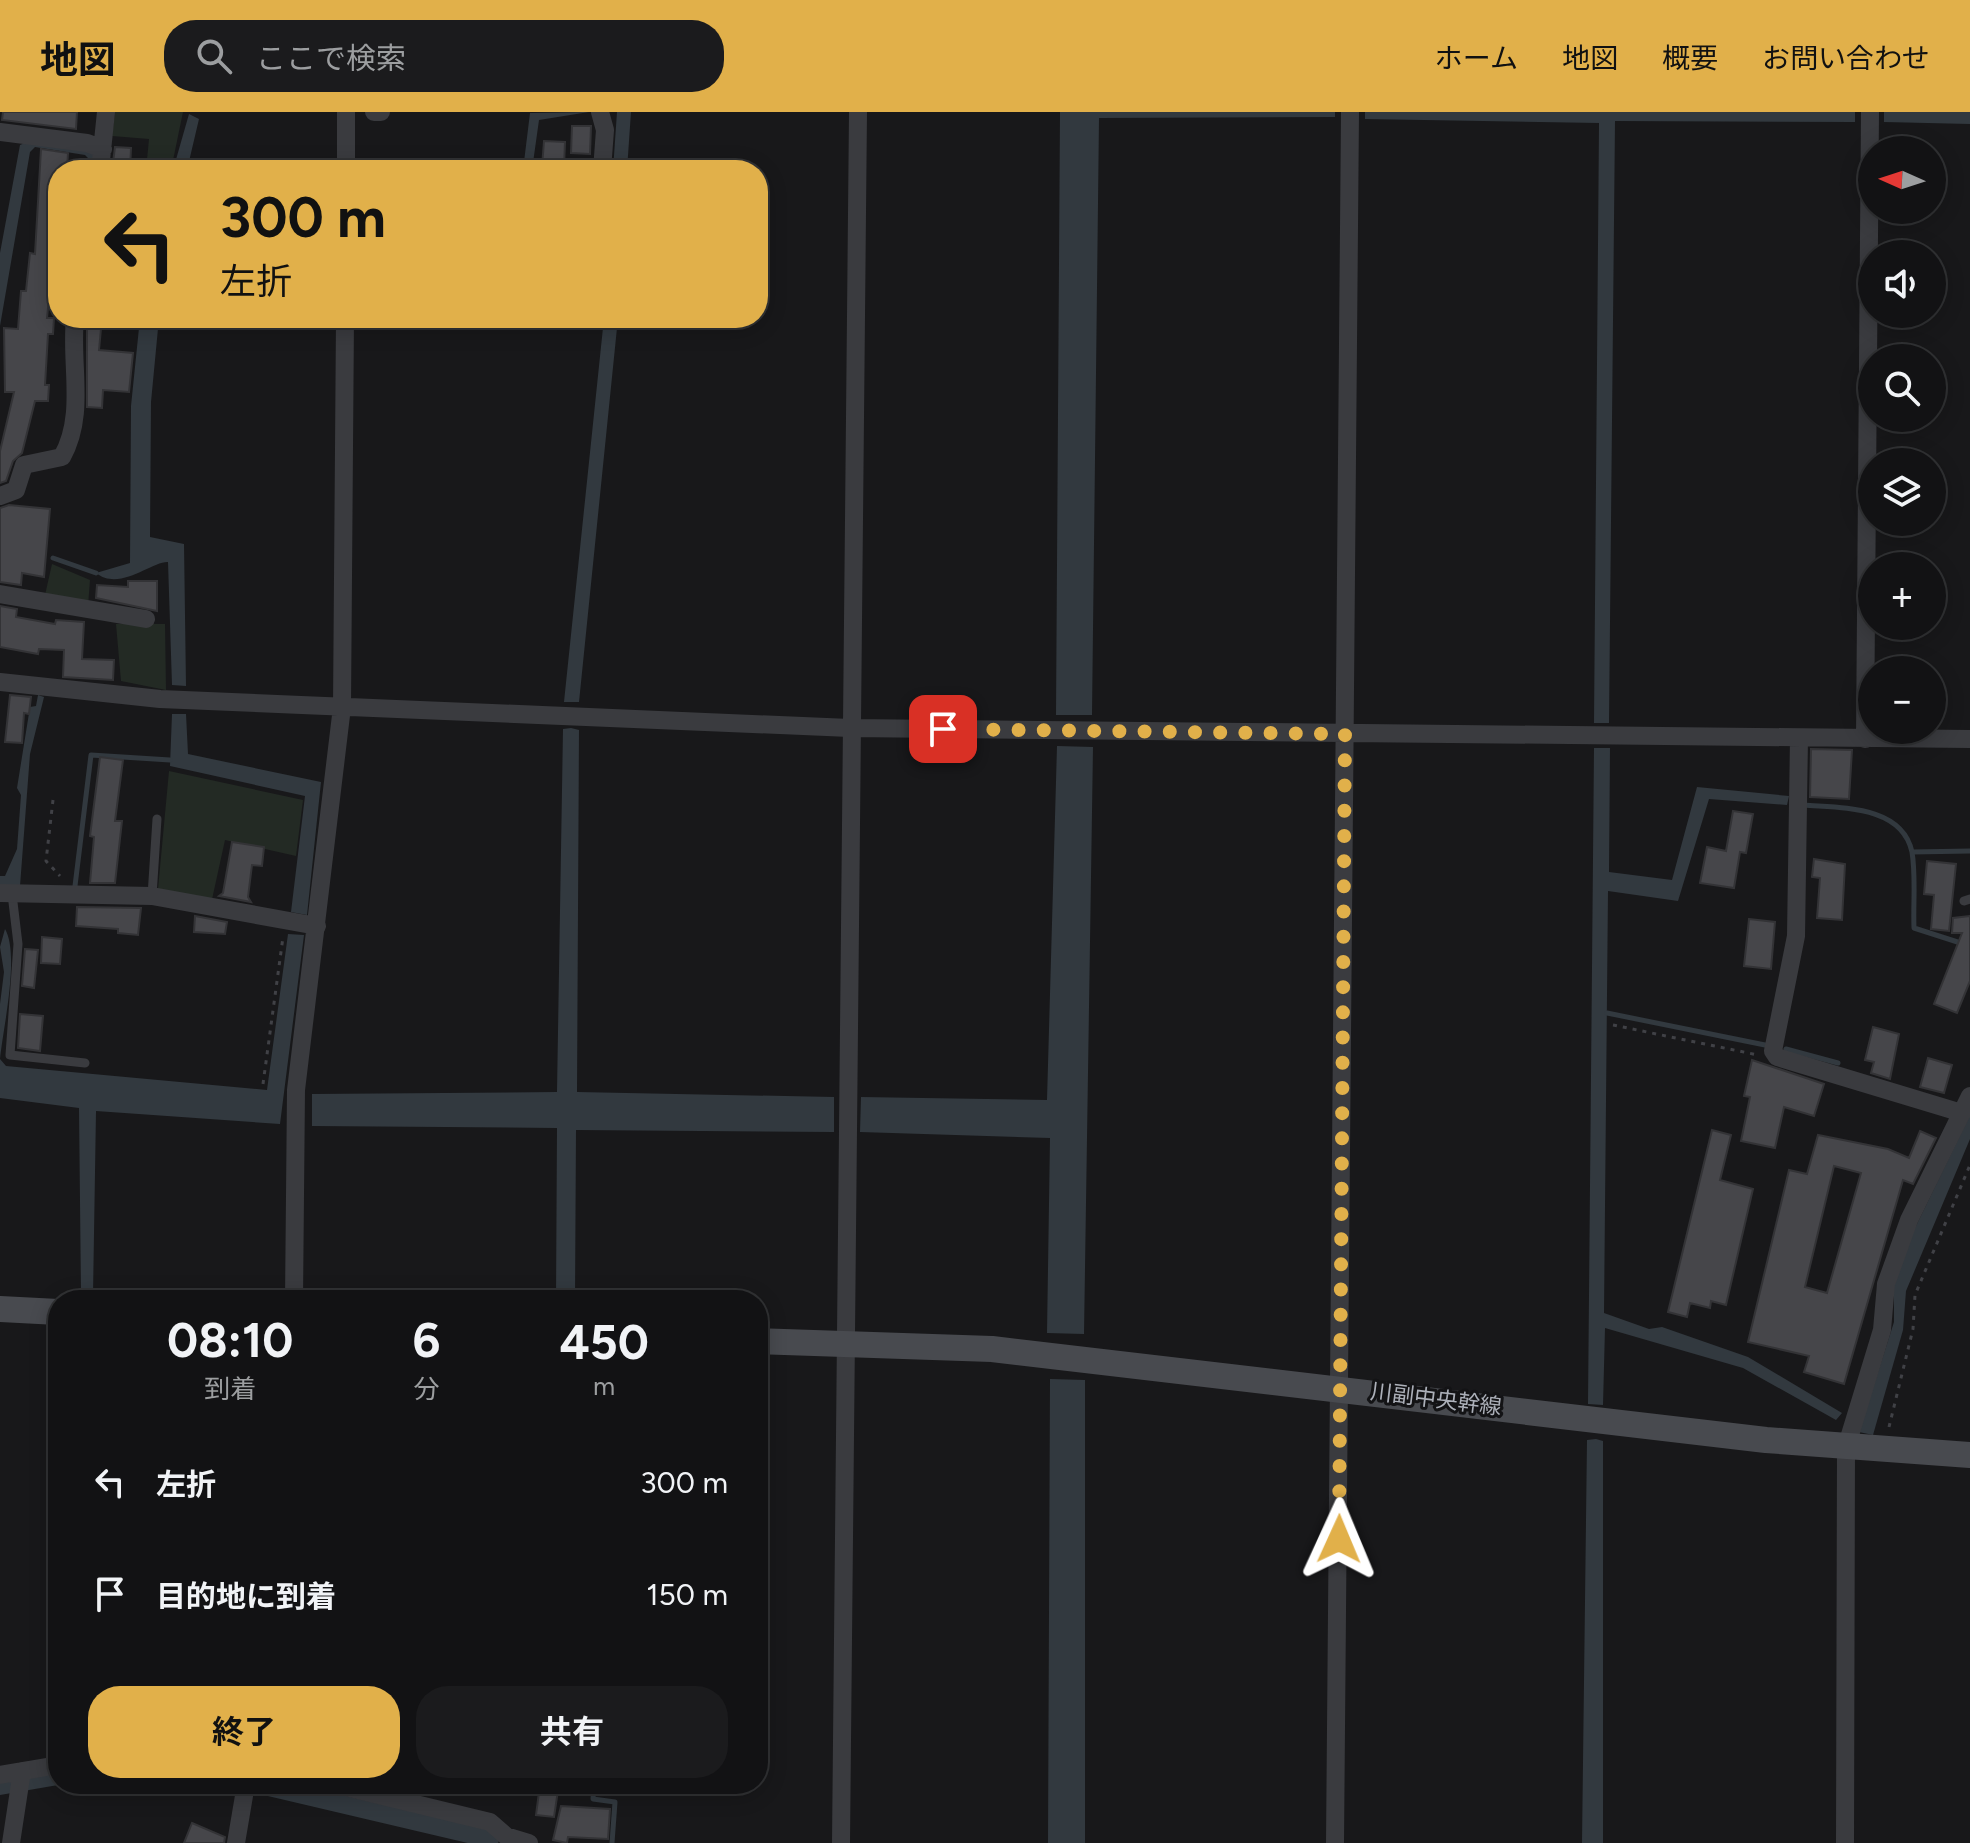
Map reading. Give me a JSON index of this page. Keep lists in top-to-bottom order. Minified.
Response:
{"streets":{"street":["川副中央幹線"]},"north":"left","page":{"header":"地図","search":"ここで検索","nav":["ホーム","地図","概要","お問い合わせ"],"map_buttons":["+","−"],"turn":["300 m","左折"],"eta":["08:10","到着","6","分","450","m"],"list":[{"name":"左折","value":"300 m"},{"name":"目的地に到着","value":"150 m"}],"buttons":["終了","共有"]}}
